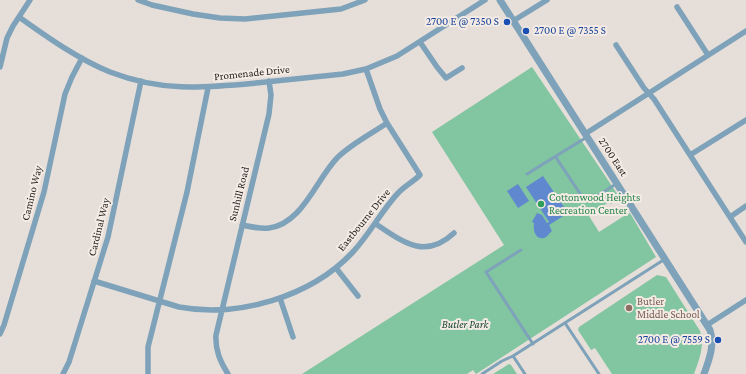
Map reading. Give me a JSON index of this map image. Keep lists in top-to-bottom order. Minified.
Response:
{"streets":{"street":["Promenade Drive","2700 East","Camino Way","Sunhill Road","Eastbourne Drive","Cardinal Way"]},"crossings":[["Promenade Drive","Camino Way"],["Promenade Drive","Sunhill Road"],["Promenade Drive","Eastbourne Drive"],["Promenade Drive","Cardinal Way"],["Sunhill Road","Eastbourne Drive"],["Eastbourne Drive","Cardinal Way"]],"parks":["Butler Park"],"places":["2700 E @ 7350 S","2700 E @ 7355 S","Cottonwood Heights Recreation Center","Butler Middle School","2700 E @ 7559 S"]}
